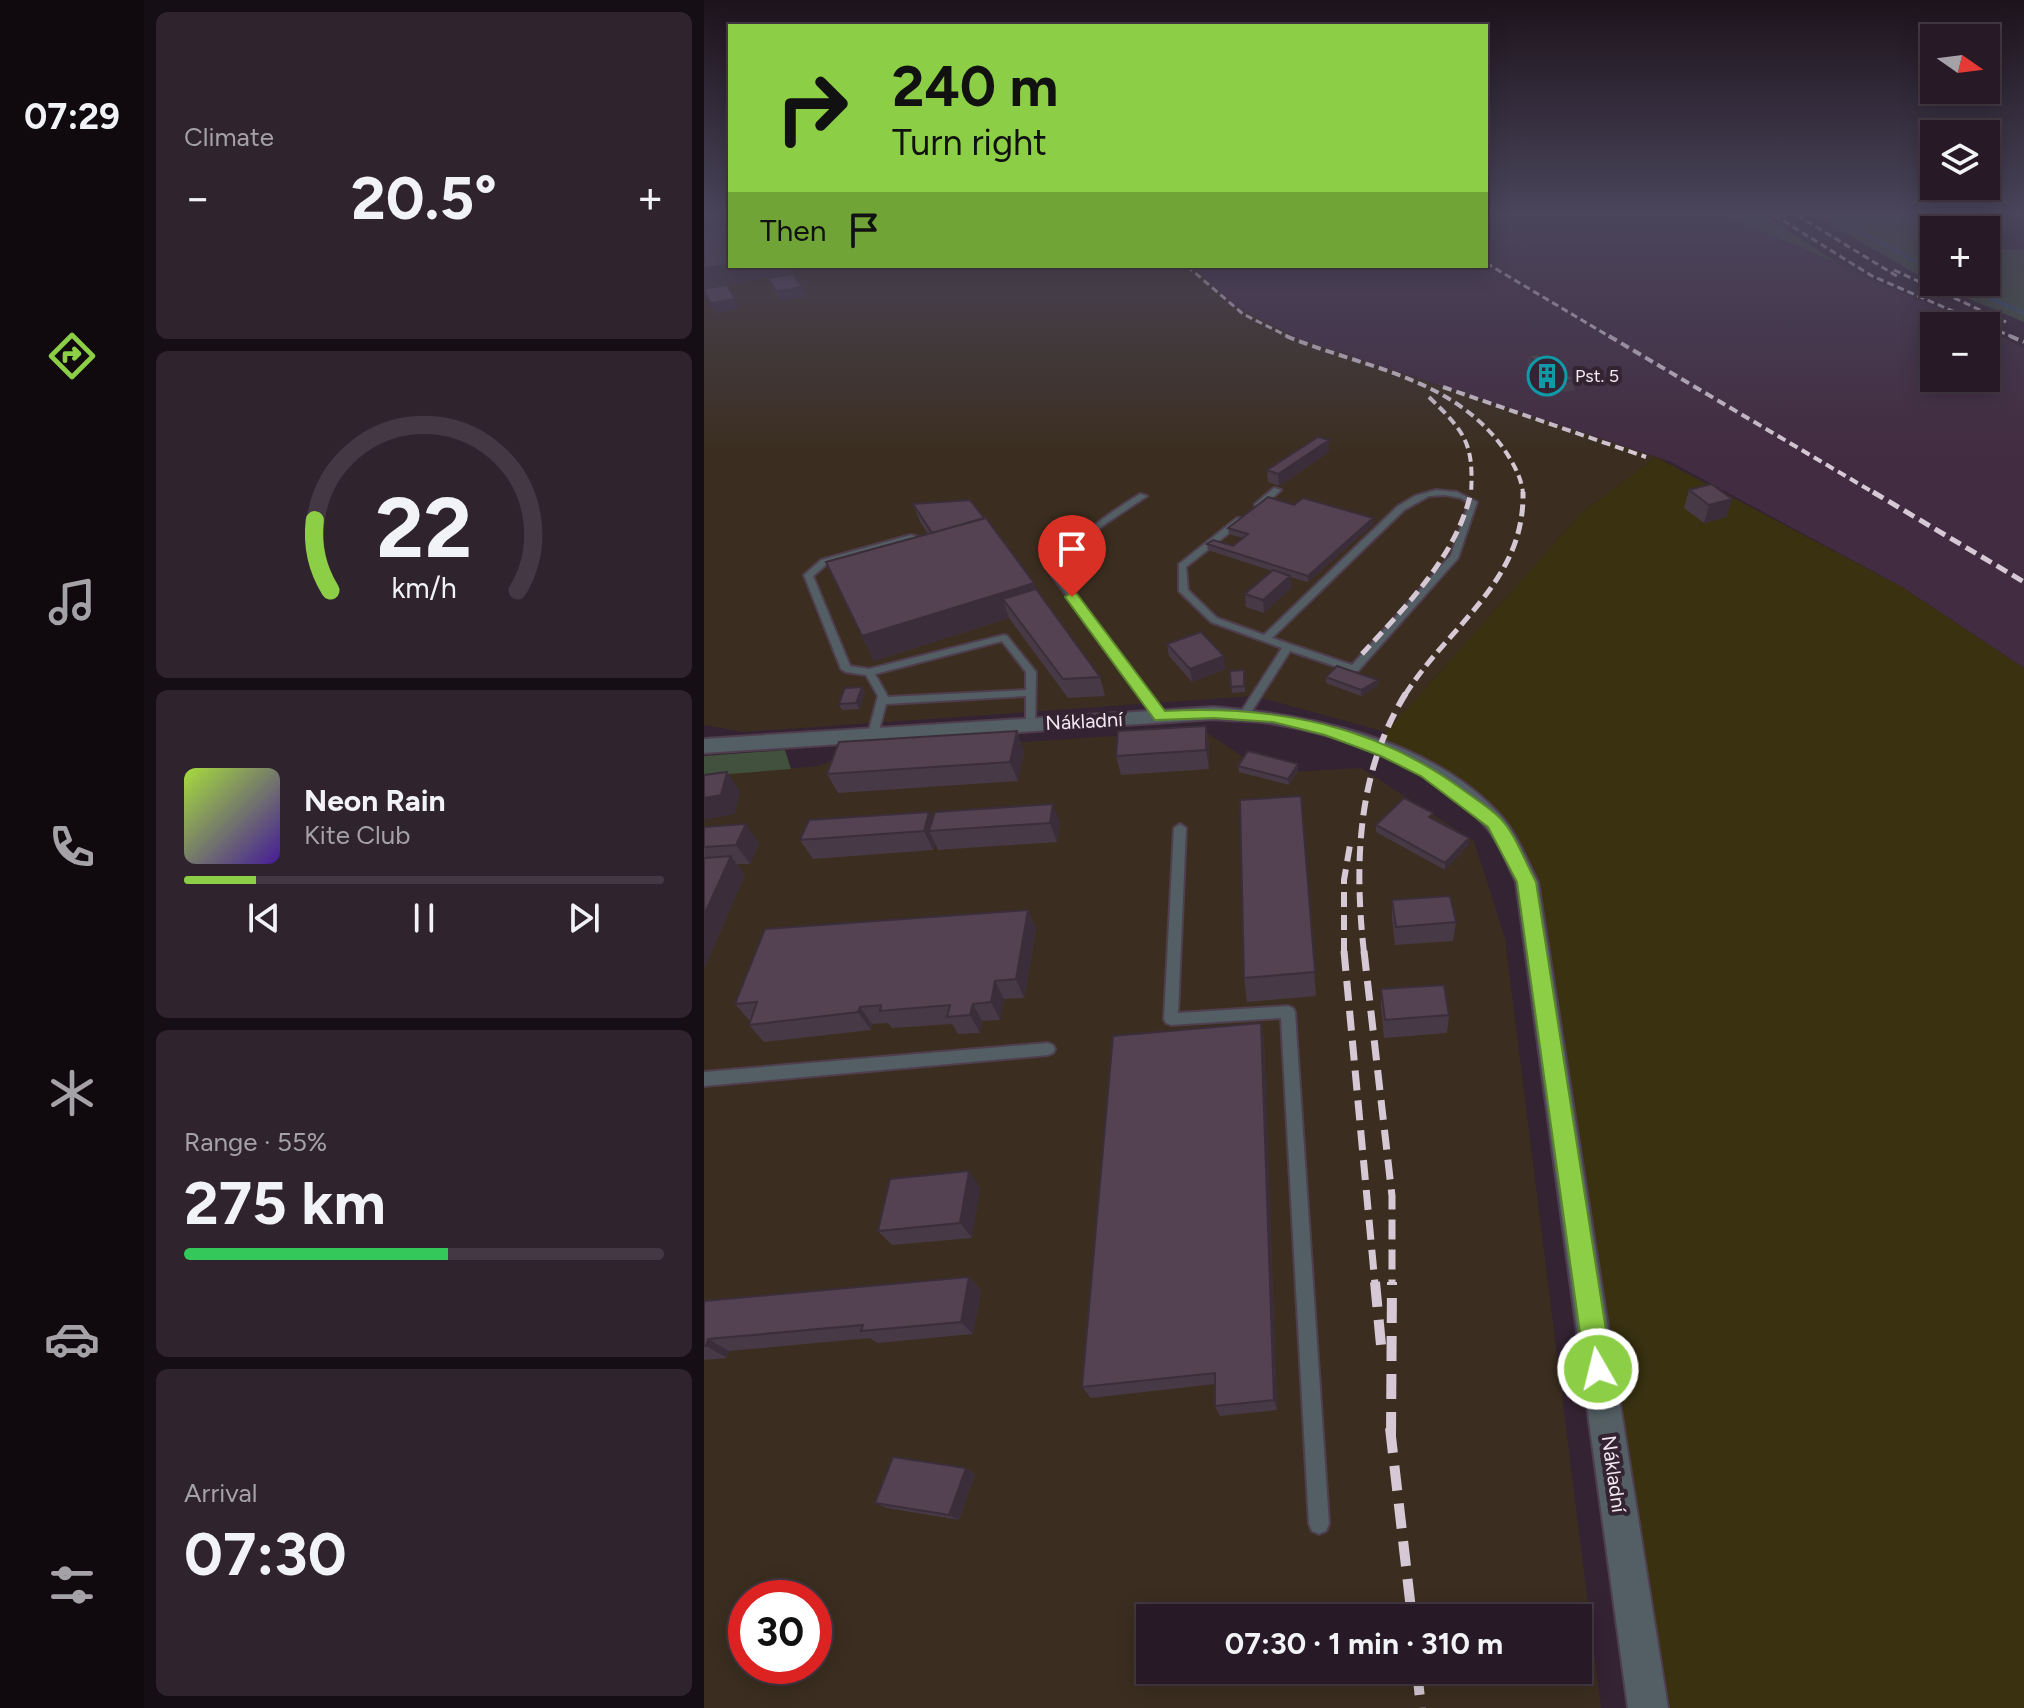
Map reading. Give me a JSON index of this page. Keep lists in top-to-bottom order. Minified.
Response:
{"streets":{"street":["Nákladní"]},"places":{"building":["Pst. 5"]},"north":"right","page":{"tabs":"07:29","tile":["Climate",["Range · 55%","275 km"],["Arrival","07:30"]],"map_buttons":["+","−"],"turn":["240 m","Turn right"],"heat":["−","20.5°","+"],"then":"Then","song":["Neon Rain","Kite Club"],"limit":"30","trip":"07:30 · 1 min · 310 m","gauge":["22","km/h"]}}
